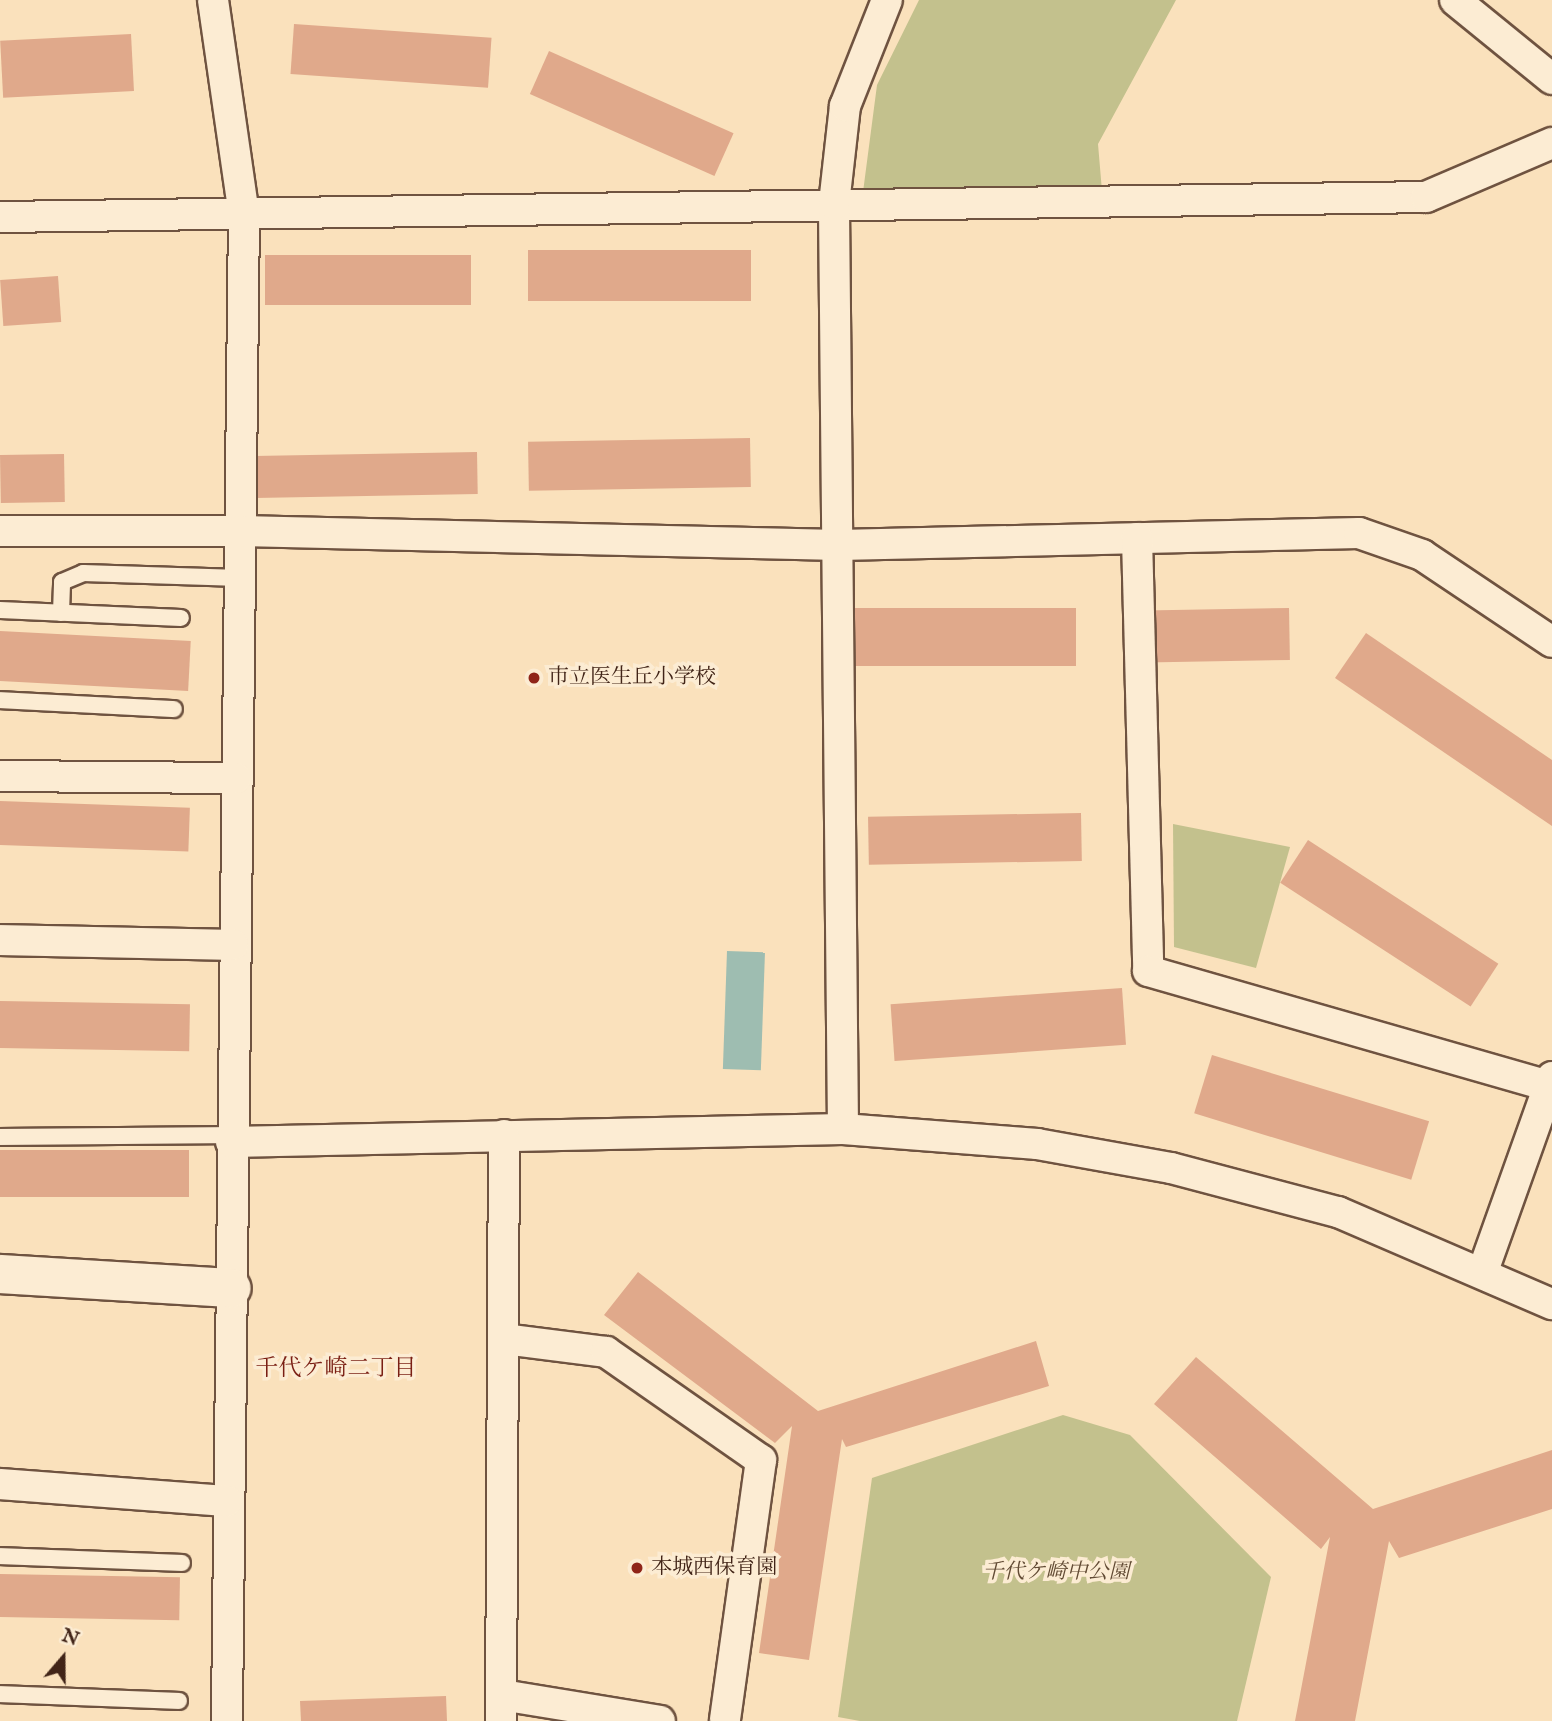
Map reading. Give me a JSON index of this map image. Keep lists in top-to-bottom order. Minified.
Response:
{"districts":["千代ケ崎二丁目"],"parks":["千代ケ崎中公園"],"places":["市立医生丘小学校","本城西保育園"],"north":"top"}
